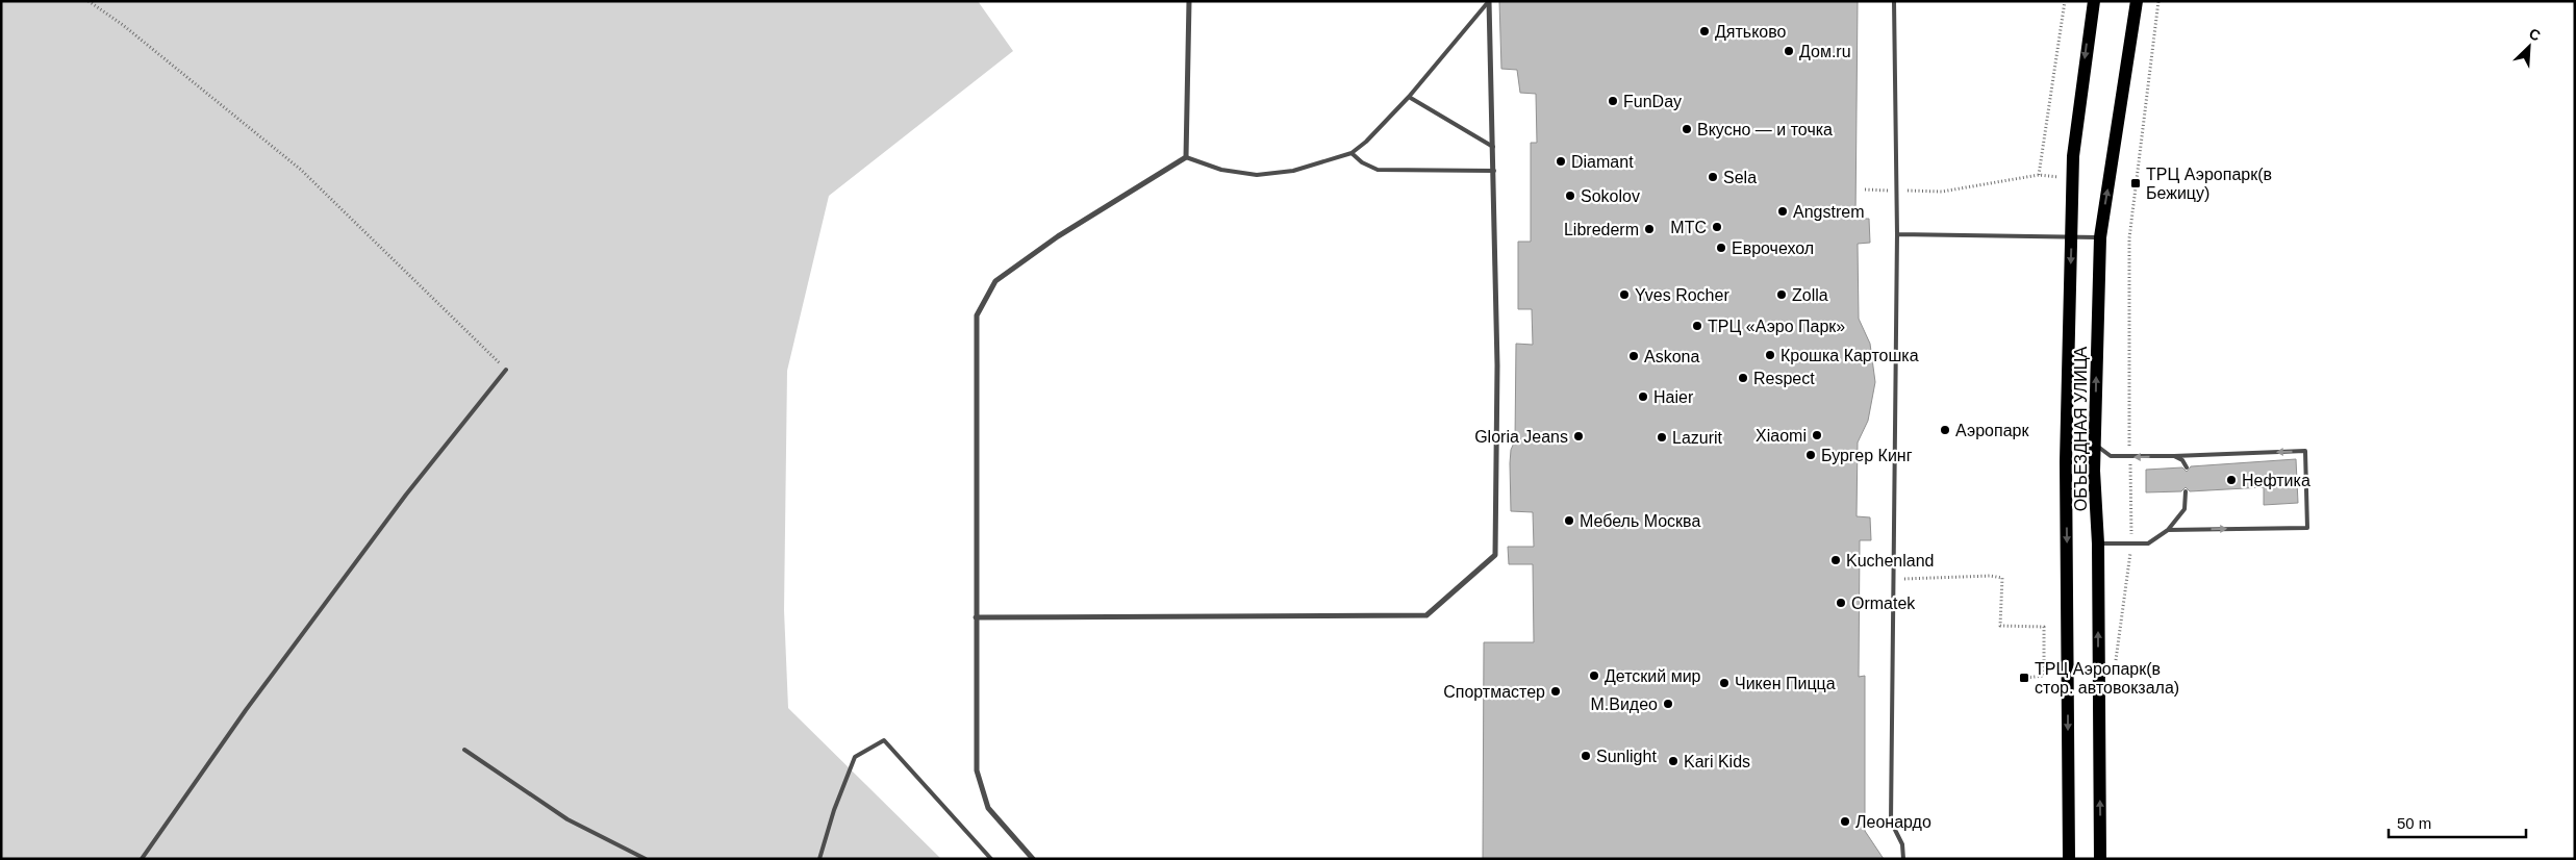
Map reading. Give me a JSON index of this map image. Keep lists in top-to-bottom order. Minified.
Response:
{"streets":{"main road":["ОБЪЕЗДНАЯ УЛИЦА"]},"places":{"other":["Дятьково","Дом.ru","FunDay","Вкусно — и точка","Diamant","Sela","Sokolov","Angstrem","МТС","Librederm","Еврочехол","Yves Rocher","Zolla","ТРЦ «Аэро Парк»","Крошка Картошка","Askona","Respect","Haier","Аэропарк","Xiaomi","Gloria Jeans","Lazurit","Бургер Кинг","Нефтика","Мебель Москва","Kuchenland","Ormatek","Детский мир","Чикен Пицца","Спортмастер","М.Видео","Sunlight","Kari Kids","Леонардо"],"transit":["ТРЦ Аэропарк(в Бежицу)","ТРЦ Аэропарк(в стор. автовокзала)"]},"scale_bar":"50 m","north":"top right"}
